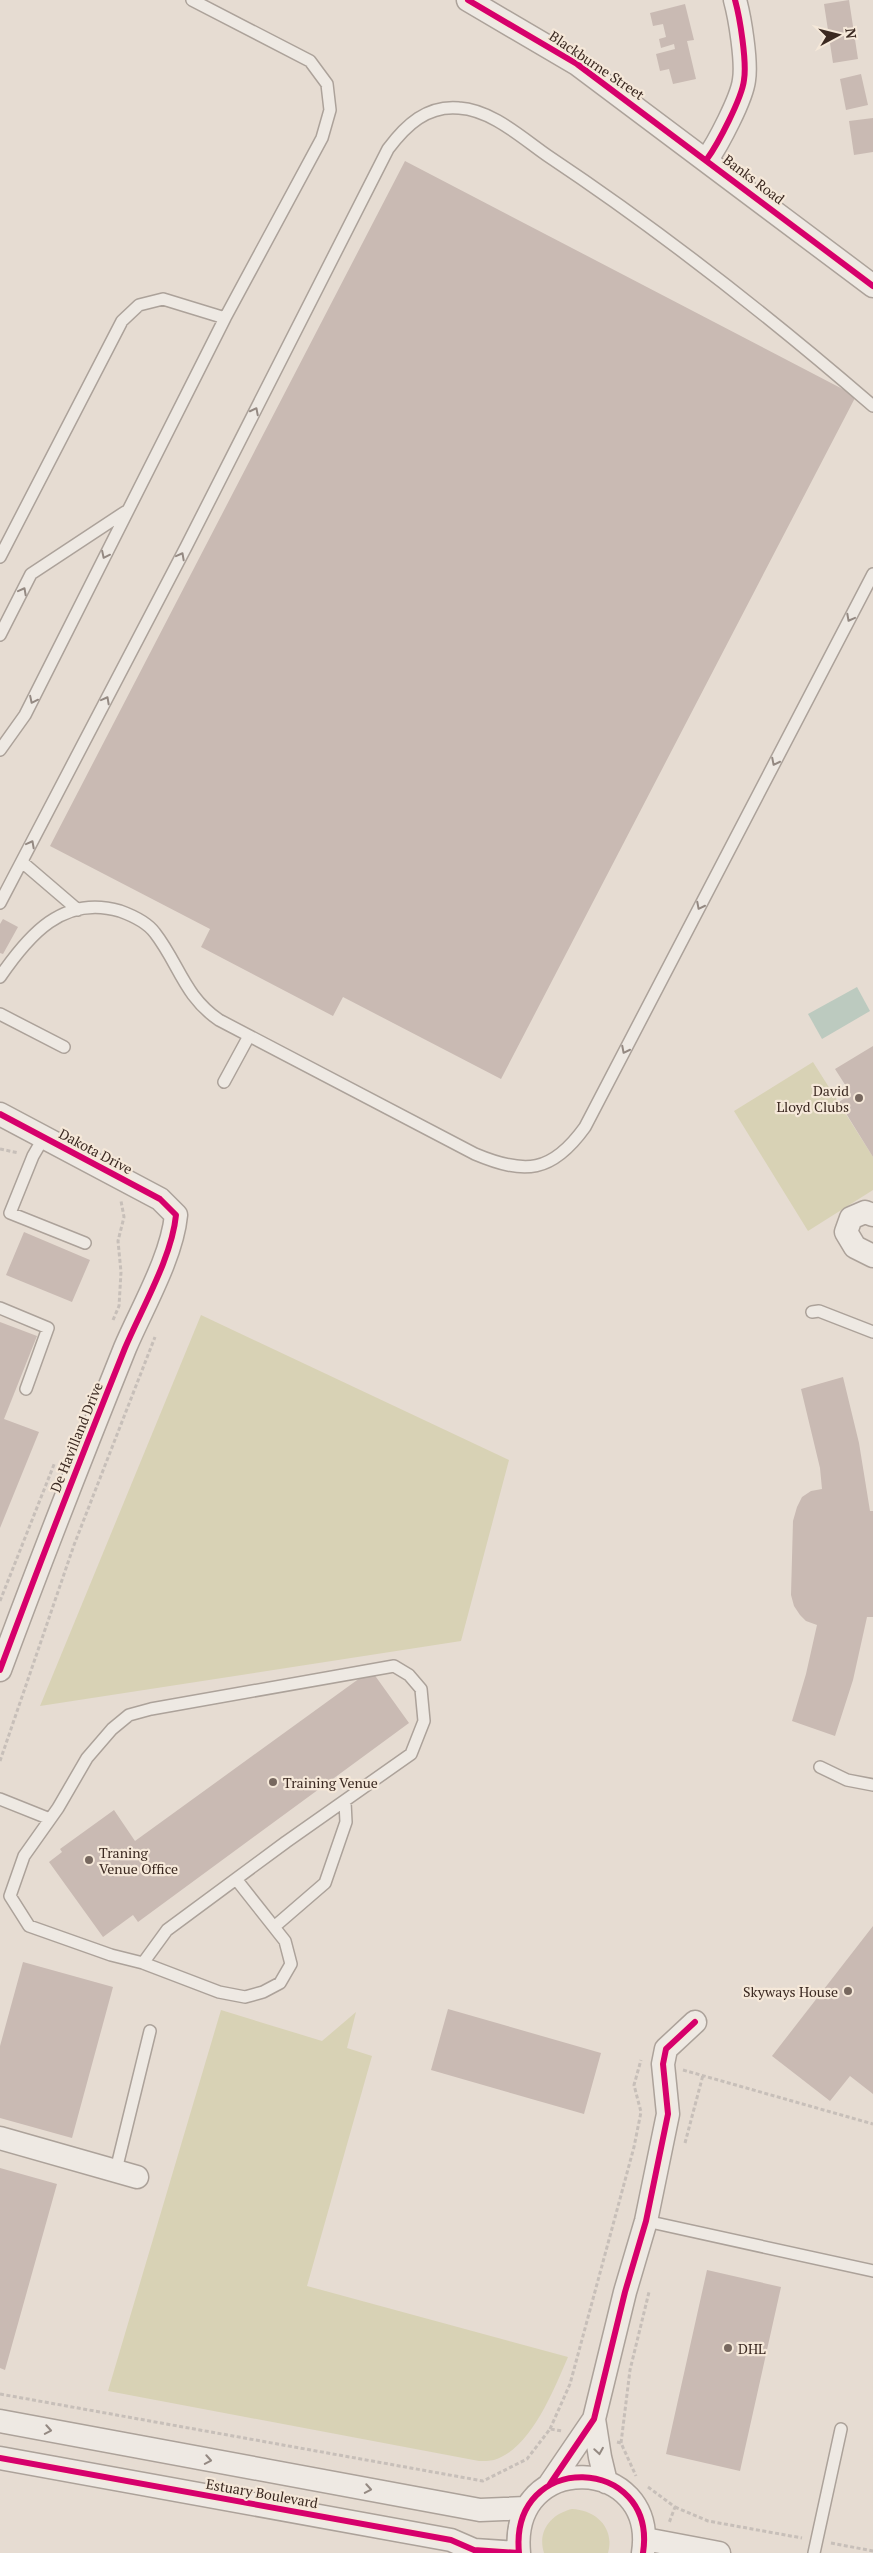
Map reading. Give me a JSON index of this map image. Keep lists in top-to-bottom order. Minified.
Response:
{"streets":{"street":["Blackburne Street","Banks Road","Dakota Drive","De Havilland Drive","Estuary Boulevard"]},"crossings":[["Blackburne Street","Banks Road"],["Dakota Drive","De Havilland Drive"]],"places":["David Lloyd Clubs","Training Venue","Traning Venue Office","Skyways House","DHL"],"north":"right"}
